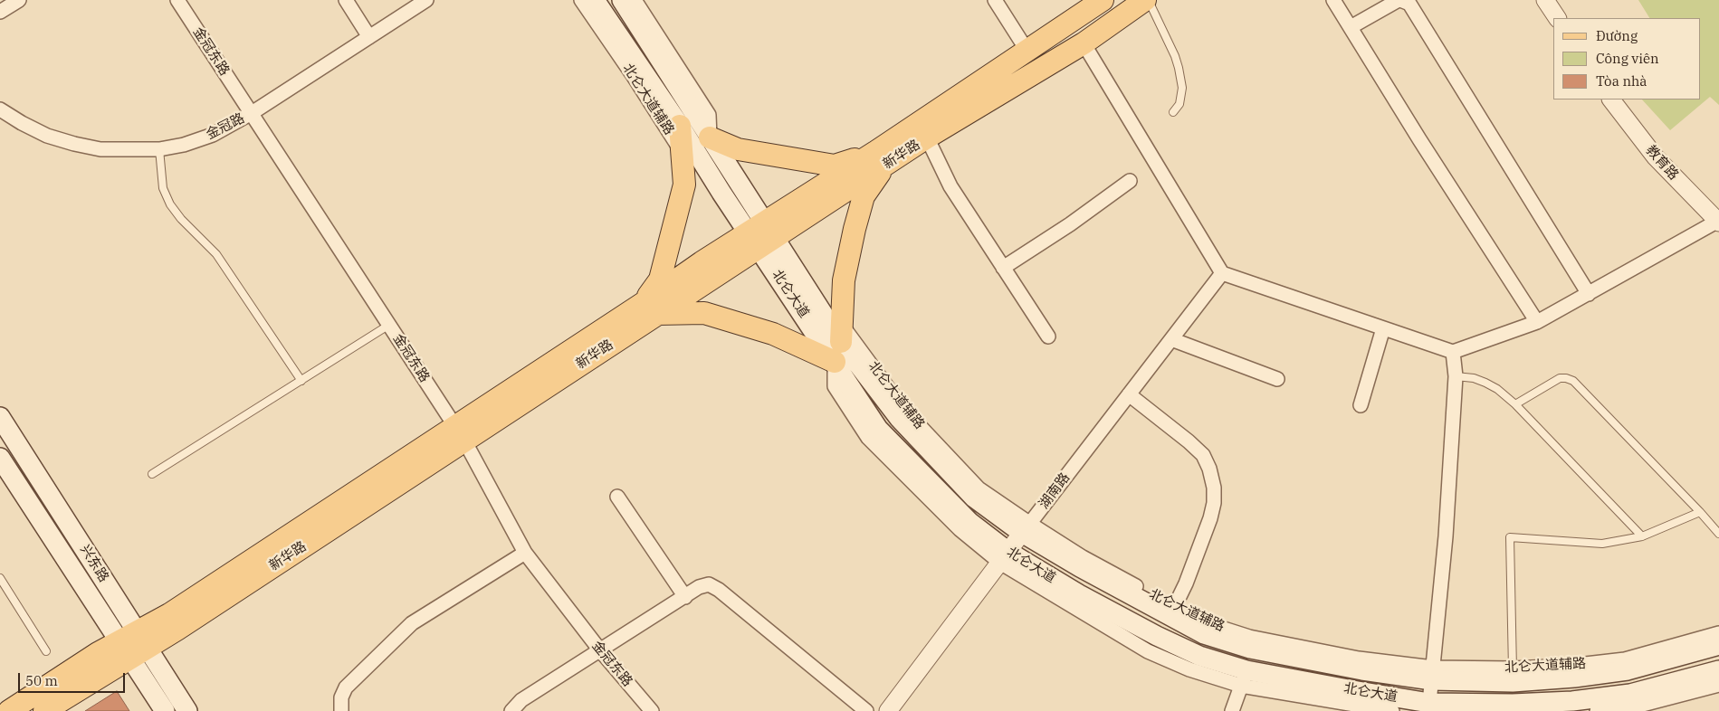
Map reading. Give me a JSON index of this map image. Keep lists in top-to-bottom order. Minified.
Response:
{"streets":{"main road":["新华路","北仑大道","兴东路"],"street":["金冠东路","北仑大道辅路","金冠路","教育路","湖南路"]},"crossings":[["金冠东路","金冠路"],["金冠东路","新华路"],["北仑大道辅路","北仑大道"],["新华路","北仑大道"],["新华路","兴东路"],["北仑大道","湖南路"]],"legend":["Đường","Công viên","Tòa nhà"],"scale_bar":"50 m"}
